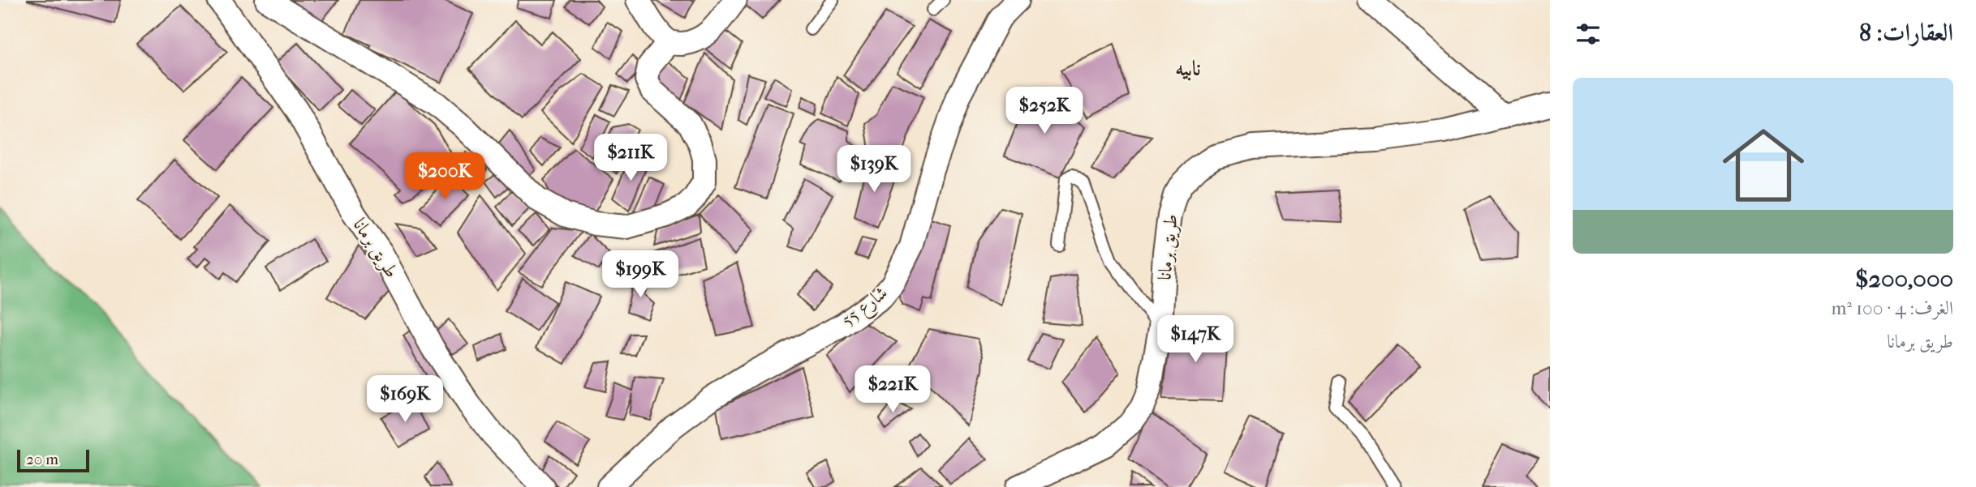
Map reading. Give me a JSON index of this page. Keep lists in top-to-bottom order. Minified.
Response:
{"streets":{"street":["طريق برمانا","شارع 55"]},"districts":["نابيه"],"scale_bar":"20 m","page":{"heading":"العقارات: 8","list":[{"name":"$200,000","note":"الغرف: 4 · 100 m² · طريق برمانا"}],"price":["$252K","$211K","$139K","$200K","$199K","$147K","$221K","$169K"],"scale":"20 m"}}
